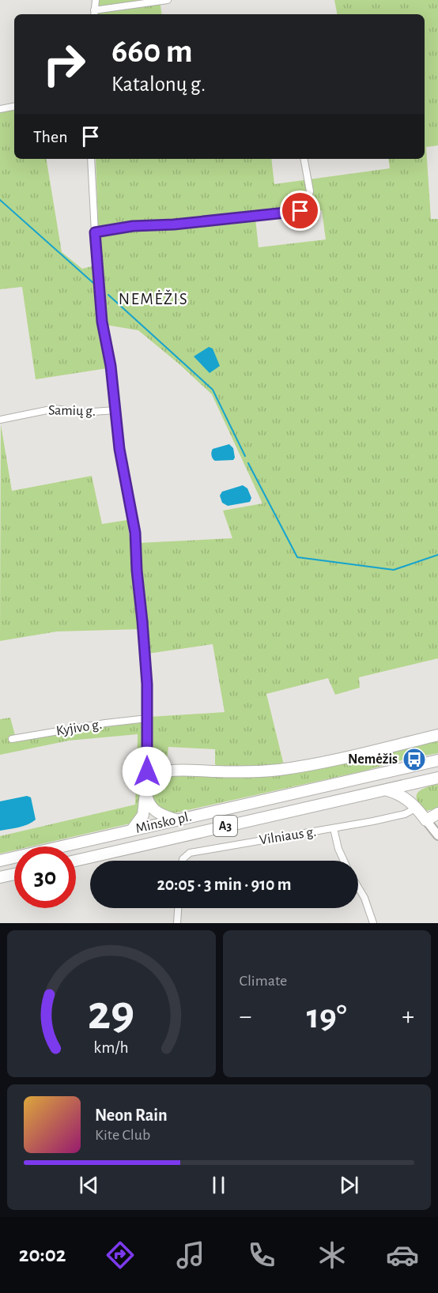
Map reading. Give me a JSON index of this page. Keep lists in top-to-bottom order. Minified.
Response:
{"streets":{"highway":["Minsko pl.","A3"],"street":["Samių g.","Kyjivo g.","Vilniaus g."]},"districts":["NEMĖŽIS"],"places":{"bus stop":["Nemėžis"]},"page":{"turn":["660 m","Katalonų g."],"then":"Then","limit":"30","trip":"20:05 · 3 min · 910 m","tile":"Climate","heat":["−","19°","+"],"song":["Neon Rain","Kite Club"],"tabs":"20:02","gauge":["29","km/h"]}}
